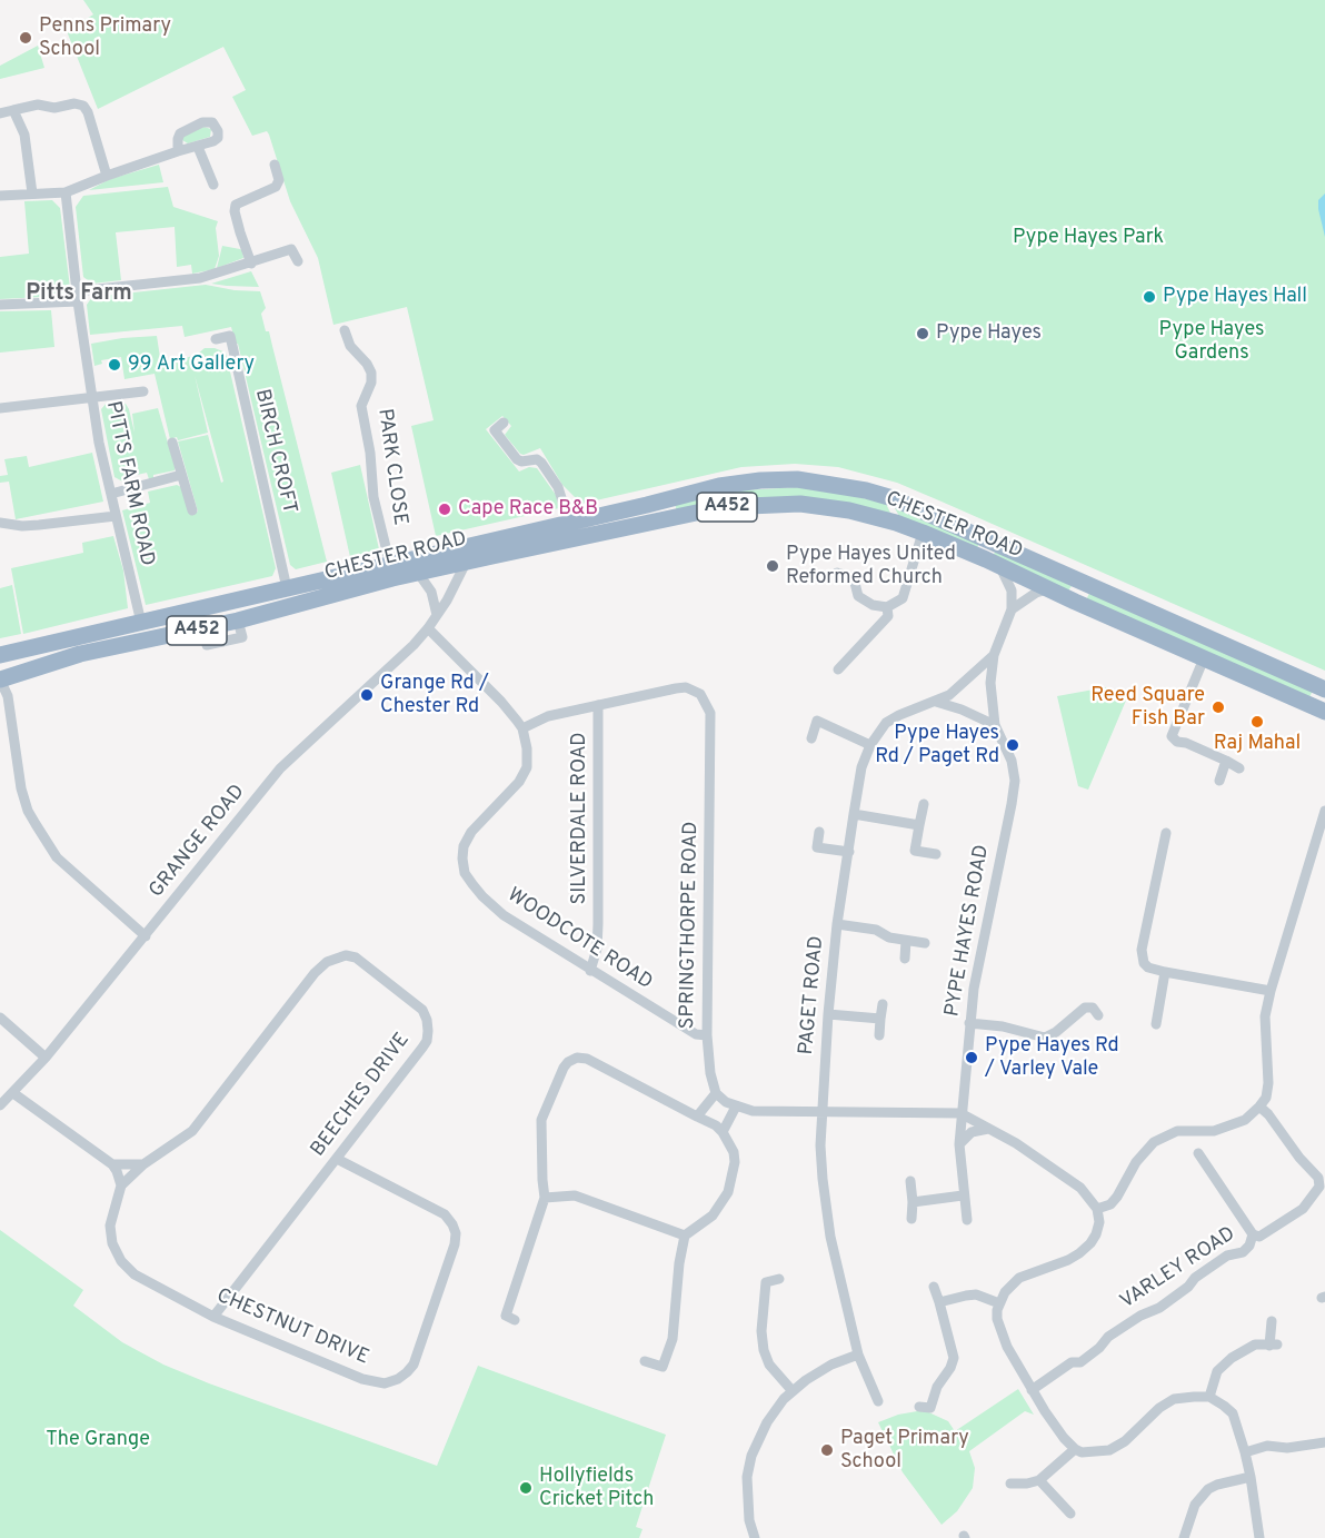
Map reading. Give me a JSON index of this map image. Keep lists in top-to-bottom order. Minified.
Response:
{"streets":{"highway":["A452","CHESTER ROAD"],"street":["BIRCH CROFT","PARK CLOSE","PITTS FARM ROAD","SILVERDALE ROAD","GRANGE ROAD","SPRINGTHORPE ROAD","PYPE HAYES ROAD","WOODCOTE ROAD","PAGET ROAD","BEECHES DRIVE","VARLEY ROAD","CHESTNUT DRIVE"]},"crossings":[["BIRCH CROFT","CHESTER ROAD"],["PARK CLOSE","CHESTER ROAD"],["PITTS FARM ROAD","CHESTER ROAD"],["CHESTER ROAD","GRANGE ROAD"],["SILVERDALE ROAD","SPRINGTHORPE ROAD"],["SILVERDALE ROAD","WOODCOTE ROAD"],["SPRINGTHORPE ROAD","WOODCOTE ROAD"],["PYPE HAYES ROAD","PAGET ROAD"],["BEECHES DRIVE","CHESTNUT DRIVE"]],"districts":["Pitts Farm"],"parks":["Pype Hayes Park","Pype Hayes Gardens","The Grange"],"places":["Penns Primary School","Pype Hayes Hall","Pype Hayes","99 Art Gallery","Cape Race B&B","Pype Hayes United Reformed Church","Grange Rd / Chester Rd","Reed Square Fish Bar","Raj Mahal","Pype Hayes Rd / Paget Rd","Pype Hayes Rd / Varley Vale","Paget Primary School","Hollyfields Cricket Pitch"]}
